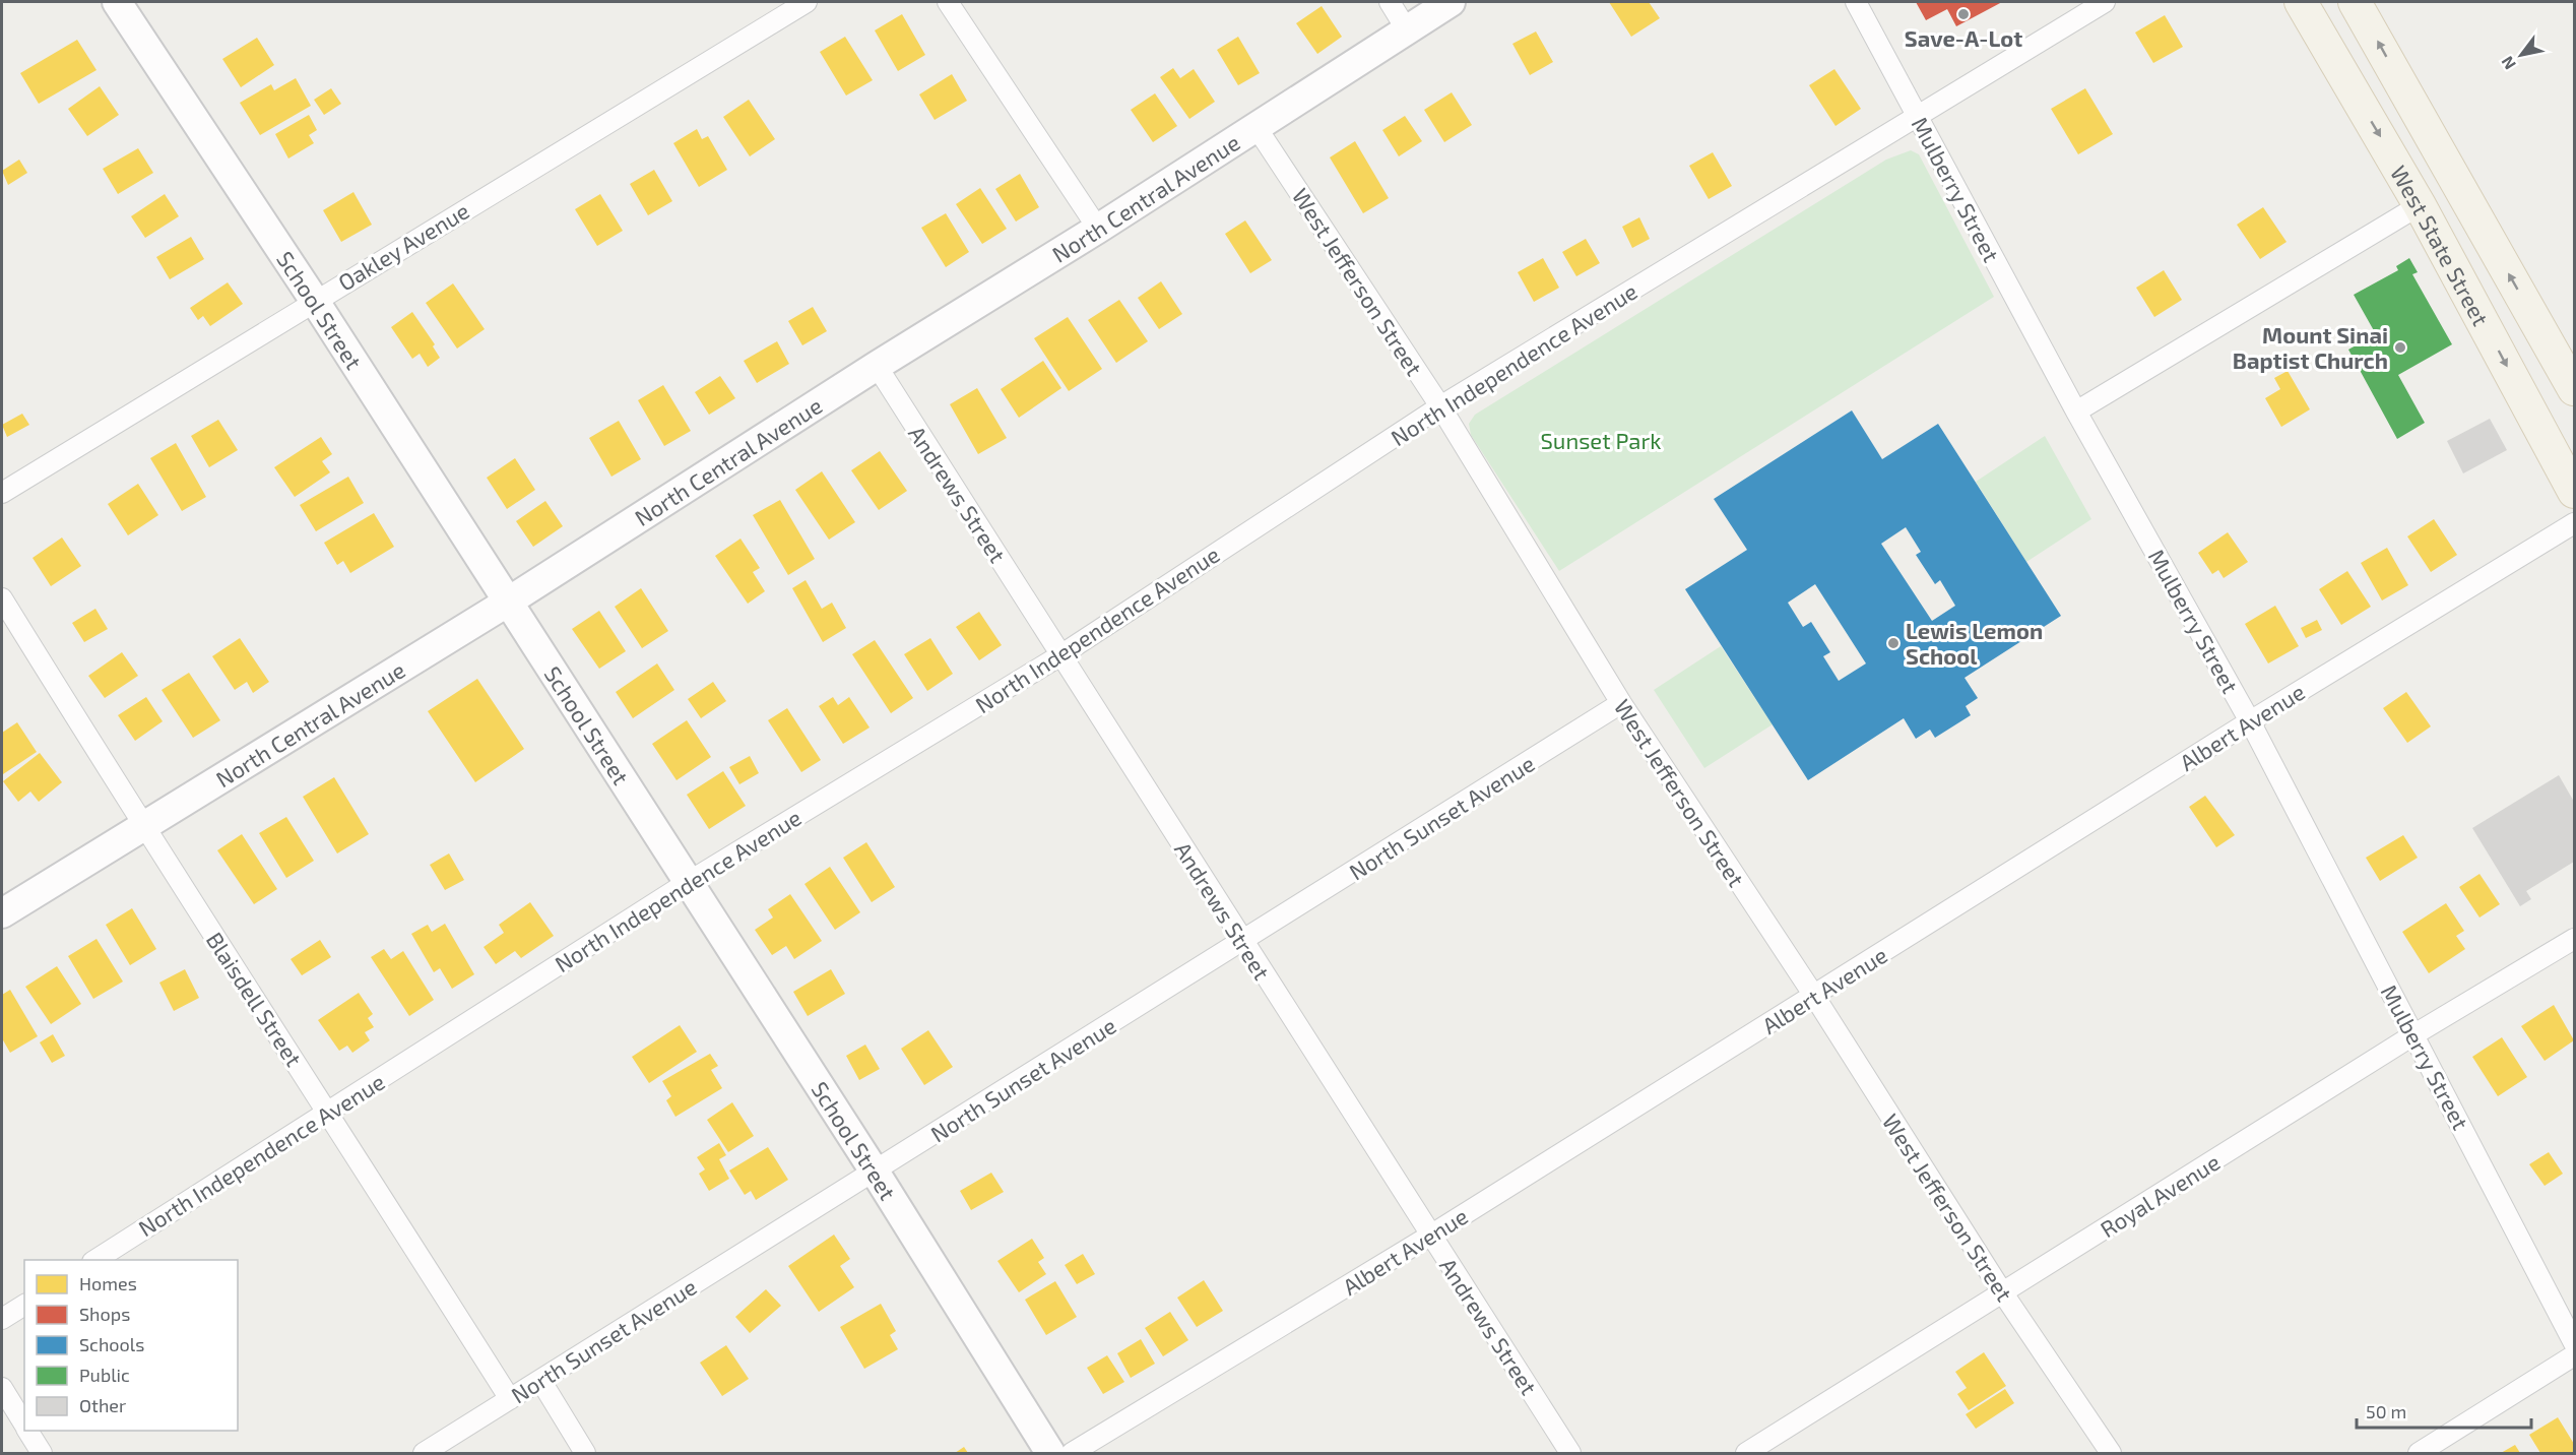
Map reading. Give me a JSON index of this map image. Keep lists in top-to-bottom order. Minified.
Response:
{"streets":{"main road":["North Central Avenue","West State Street","School Street"],"street":["Mulberry Street","Oakley Avenue","West Jefferson Street","North Independence Avenue","Andrews Street","Albert Avenue","North Sunset Avenue","Blaisdell Street","Royal Avenue"]},"crossings":[["Mulberry Street","North Independence Avenue"],["Mulberry Street","Albert Avenue"],["Mulberry Street","Royal Avenue"],["North Central Avenue","West Jefferson Street"],["North Central Avenue","School Street"],["North Central Avenue","Andrews Street"],["North Central Avenue","Blaisdell Street"],["Oakley Avenue","School Street"],["West Jefferson Street","North Independence Avenue"],["West Jefferson Street","Albert Avenue"],["West Jefferson Street","North Sunset Avenue"],["West Jefferson Street","Royal Avenue"],["School Street","North Independence Avenue"],["School Street","North Sunset Avenue"],["North Independence Avenue","Andrews Street"],["North Independence Avenue","Blaisdell Street"],["Andrews Street","Albert Avenue"],["Andrews Street","North Sunset Avenue"],["North Sunset Avenue","Blaisdell Street"]],"parks":["Sunset Park"],"places":["Save-A-Lot","Mount Sinai Baptist Church","Lewis Lemon School"],"legend":["Homes","Shops","Schools","Public","Other"],"scale_bar":"50 m","north":"bottom left"}
